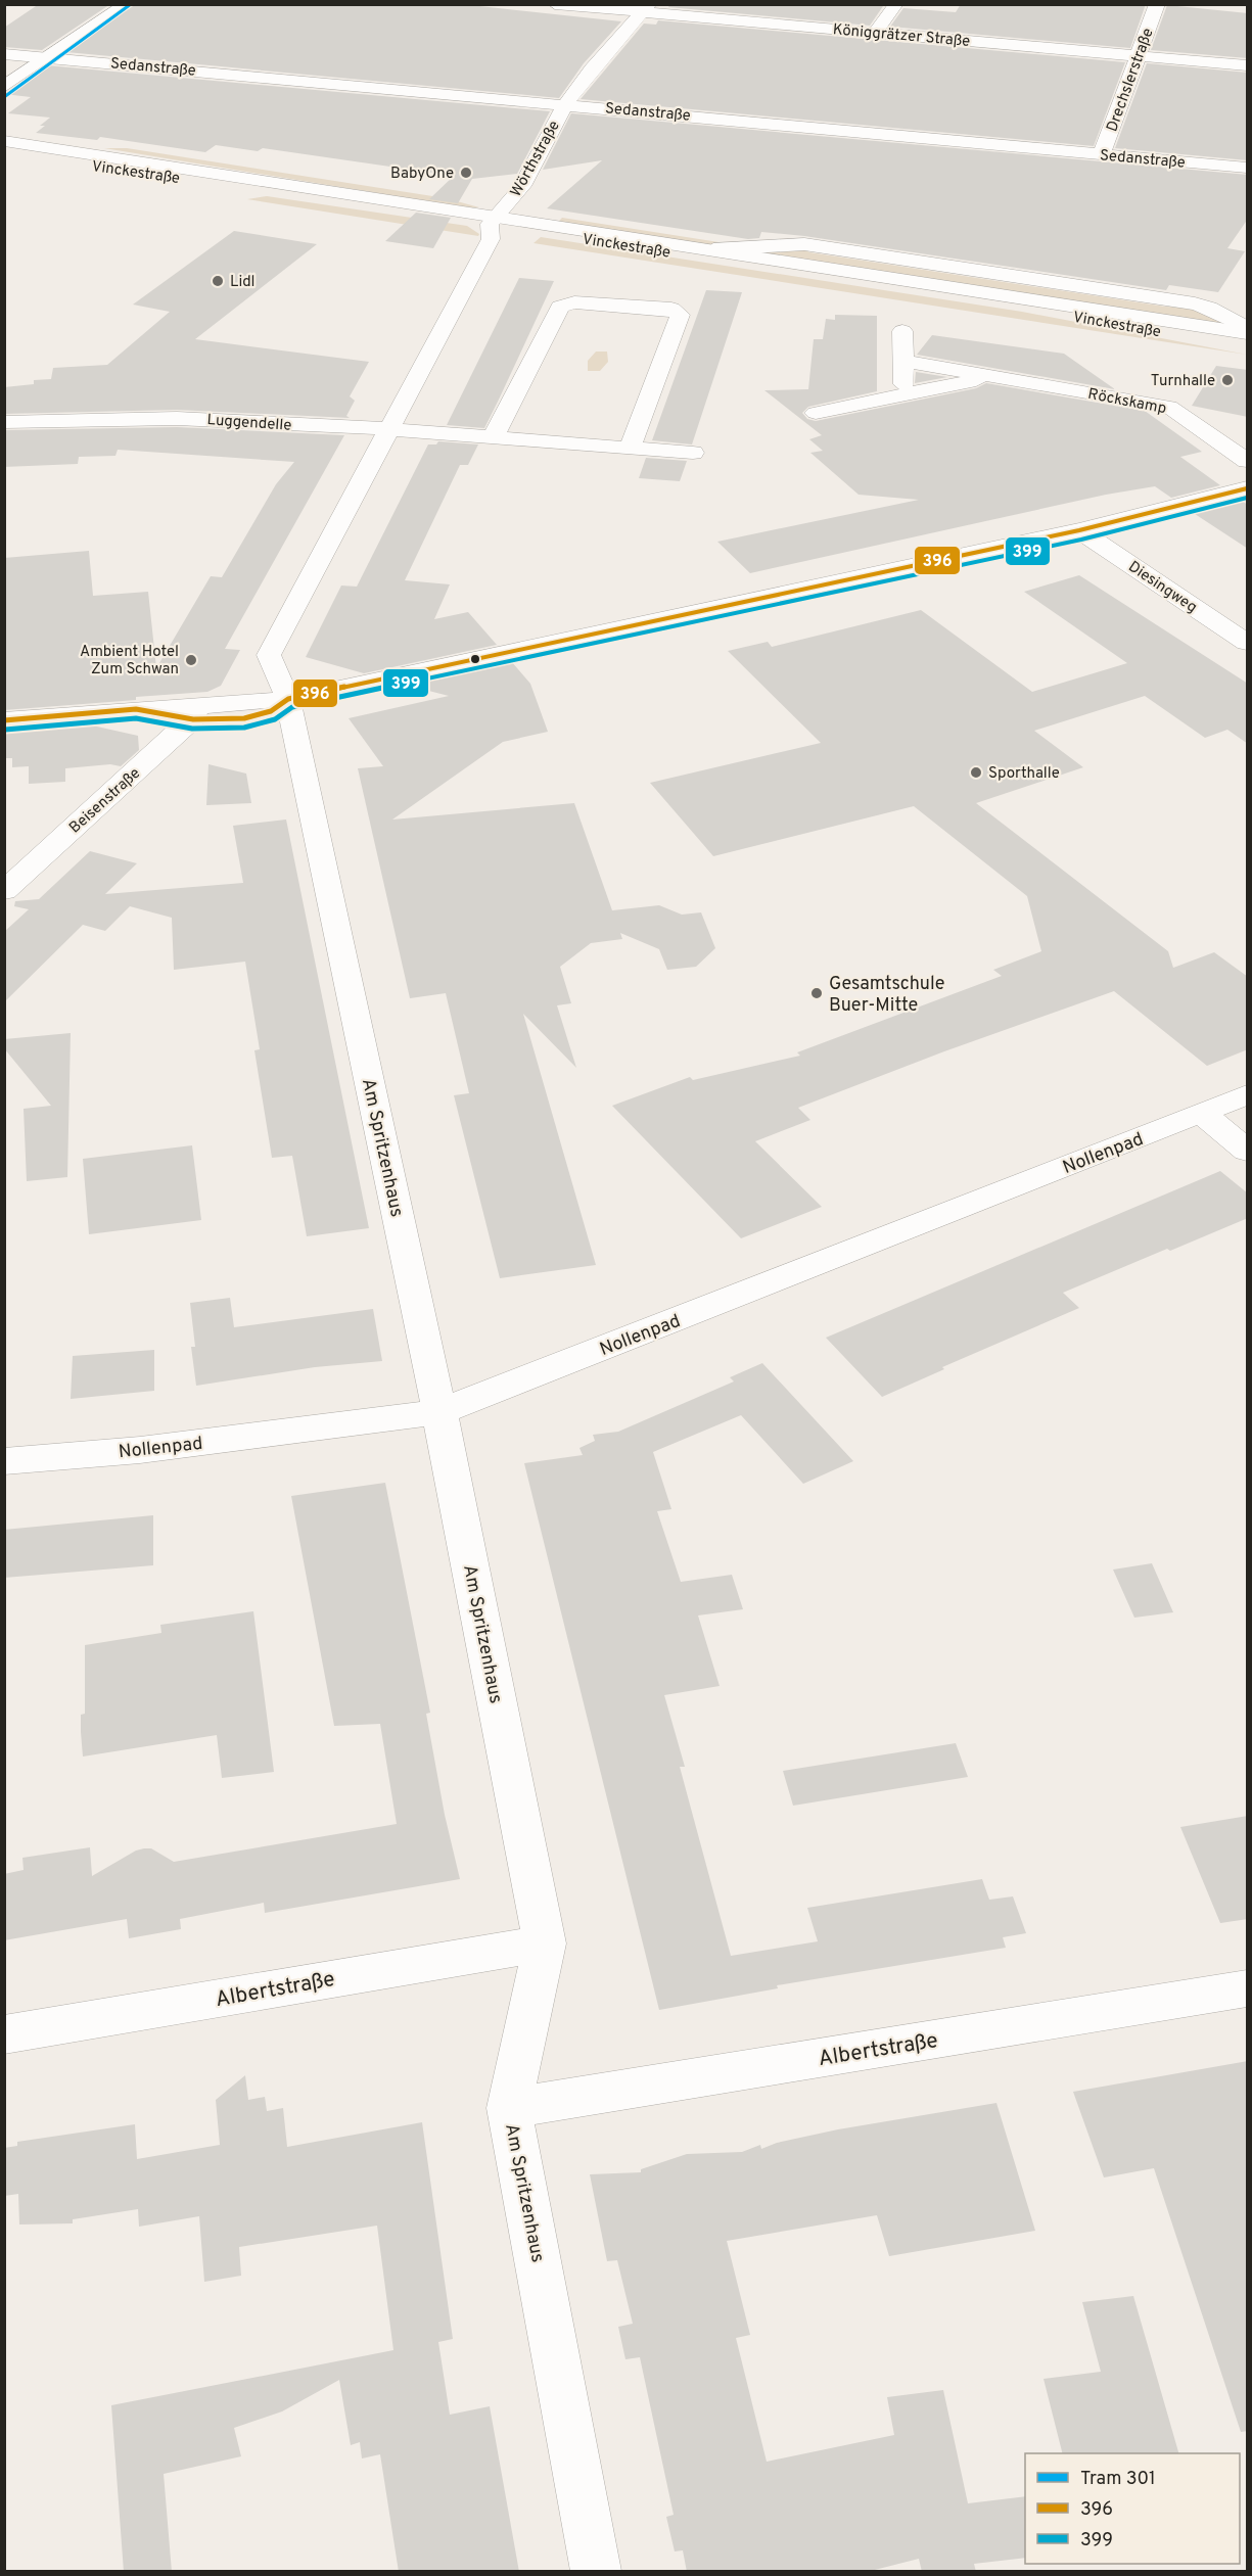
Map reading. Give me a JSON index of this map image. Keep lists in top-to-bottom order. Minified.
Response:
{"streets":{"street":["Königgrätzer Straße","Sedanstraße","Drechslerstraße","Wörthstraße","Vinckestraße","Röckskamp","Luggendelle","Diesingweg","Beisenstraße","Am Spritzenhaus","Nollenpad","Albertstraße"]},"crossings":[["Königgrätzer Straße","Drechslerstraße"],["Königgrätzer Straße","Wörthstraße"],["Sedanstraße","Drechslerstraße"],["Sedanstraße","Wörthstraße"],["Wörthstraße","Vinckestraße"],["Wörthstraße","Luggendelle"],["Wörthstraße","Am Spritzenhaus"],["Am Spritzenhaus","Nollenpad"],["Am Spritzenhaus","Albertstraße"]],"places":["BabyOne","Lidl","Turnhalle","Ambient Hotel Zum Schwan","Sporthalle","Gesamtschule Buer-Mitte"],"lines":["tram line 301","transit line 396","transit line 399"],"legend":["Tram 301","396","399"]}
